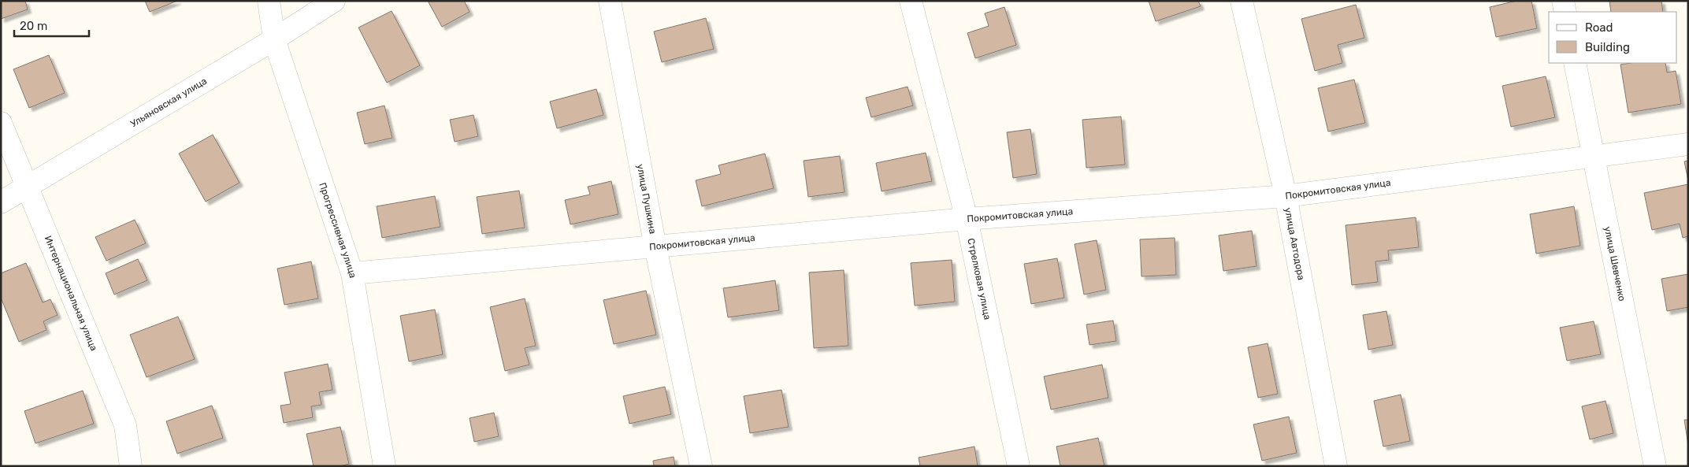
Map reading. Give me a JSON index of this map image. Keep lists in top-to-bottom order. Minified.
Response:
{"streets":{"street":["Ульяновская улица","Покромитовская улица","улица Пушкина","Прогрессивная улица","улица Автодора","улица Шевченко","Стрелковая улица","Интернациональная улица"]},"crossings":[["Ульяновская улица","Прогрессивная улица"],["Ульяновская улица","Интернациональная улица"],["Покромитовская улица","улица Пушкина"],["Покромитовская улица","Прогрессивная улица"],["Покромитовская улица","улица Автодора"],["Покромитовская улица","улица Шевченко"],["Покромитовская улица","Стрелковая улица"]],"legend":["Road","Building"],"scale_bar":"20 m"}
